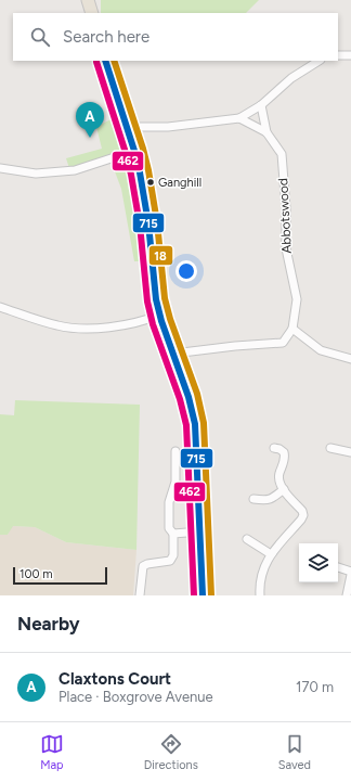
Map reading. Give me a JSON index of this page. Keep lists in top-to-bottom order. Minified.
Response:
{"streets":{"street":["Abbotswood"]},"places":["Ganghill"],"lines":["transit line 715","transit line 18","transit line 462"],"scale_bar":"100 m","page":{"search":"Search here","pins":"A","scale":"100 m","heading":"Nearby","list":[{"mark":"A","name":"Claxtons Court","note":"Place · Boxgrove Avenue","value":"170 m"}],"nav":["Map","Directions","Saved"]}}
